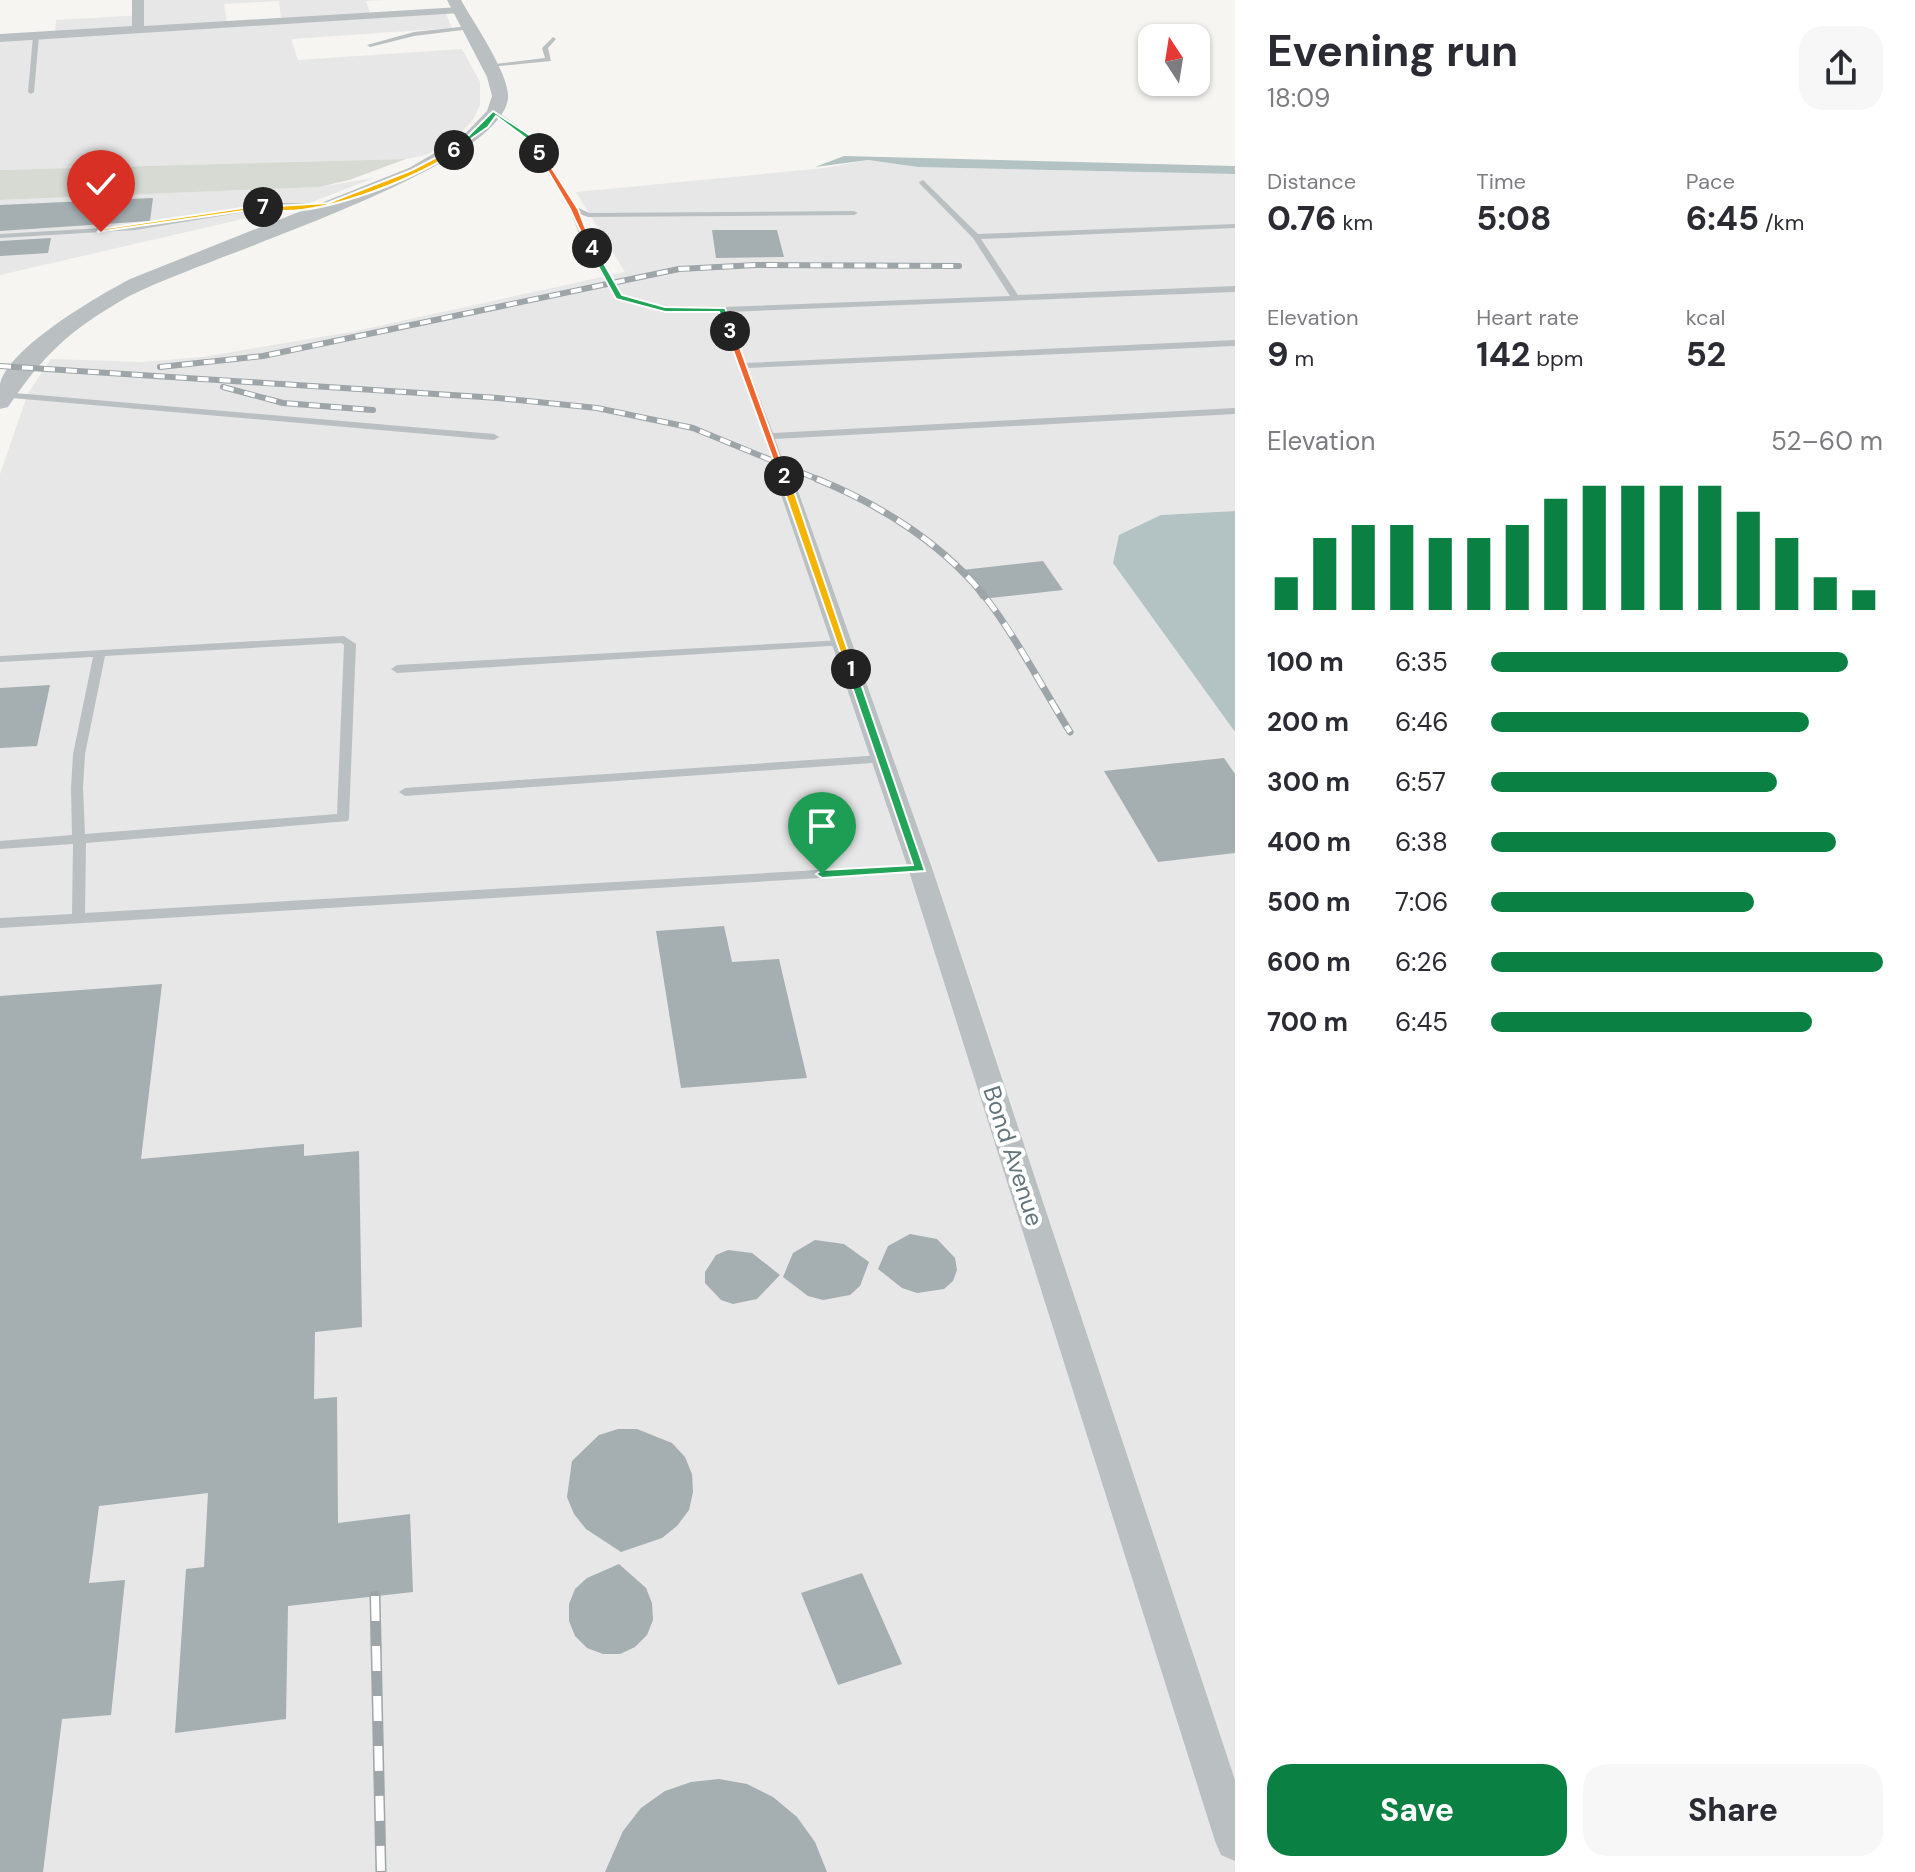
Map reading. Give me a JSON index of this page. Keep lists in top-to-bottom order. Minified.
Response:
{"streets":{"street":["Bond Avenue"]},"north":"top","page":{"heading":["Evening run","18:09"],"pins":["6","5","7","4","3","2","1"],"stats":[["Distance","0.76 km"],["Time","5:08"],["Pace","6:45 /km"],["Elevation","9 m"],["Heart rate","142 bpm"],["kcal","52"]],"chart":["Elevation","52–60 m"],"list":[{"name":"100 m","note":"6:35"},{"name":"200 m","note":"6:46"},{"name":"300 m","note":"6:57"},{"name":"400 m","note":"6:38"},{"name":"500 m","note":"7:06"},{"name":"600 m","note":"6:26"},{"name":"700 m","note":"6:45"}],"buttons":["Save","Share"]}}
